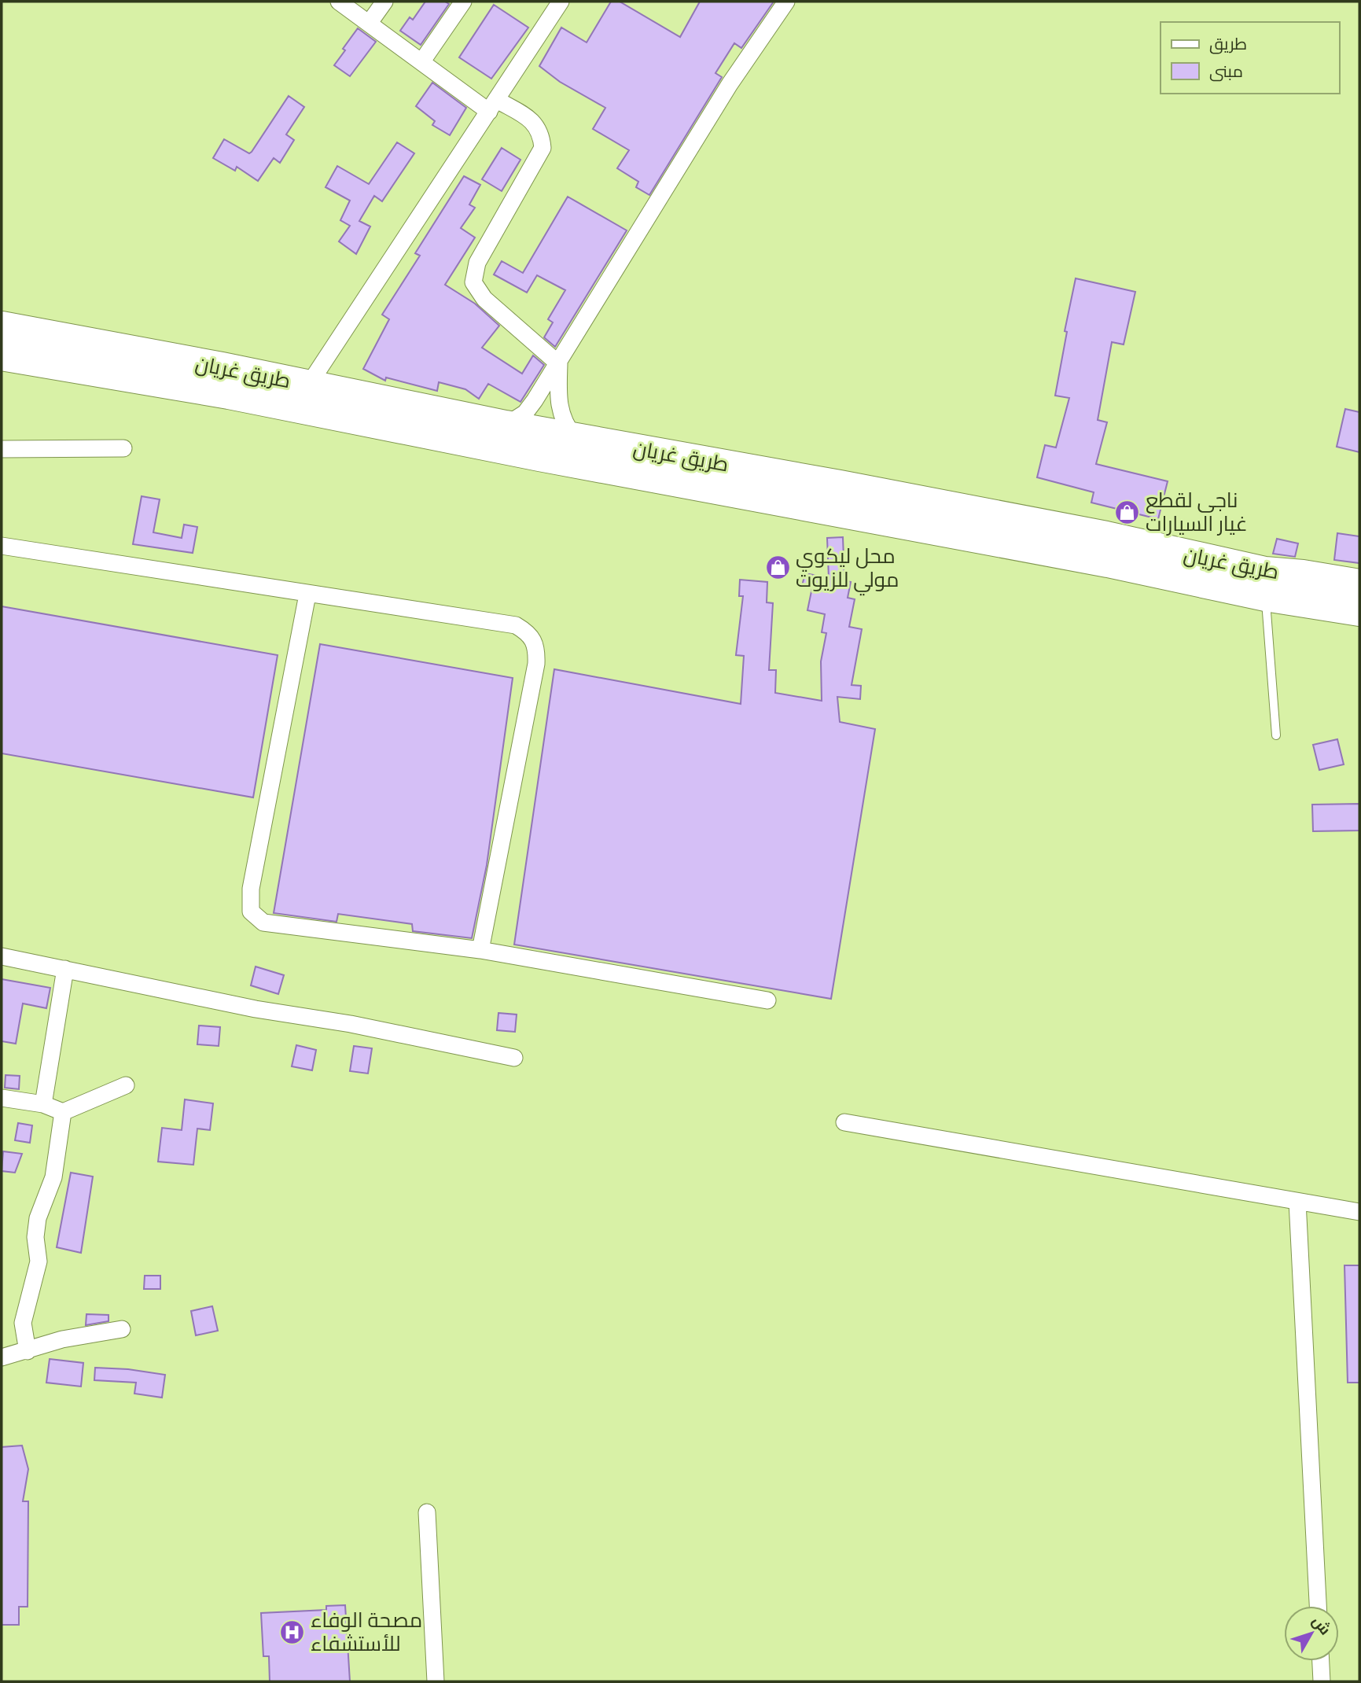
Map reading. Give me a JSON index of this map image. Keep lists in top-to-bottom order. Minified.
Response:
{"streets":{"highway":["طريق غريان"]},"places":{"shop":["ناجي لقطع غيار السيارات","محل ليكوي مولي للزيوت"],"hospital":["مصحة الوفاء للأستشفاء"]},"legend":["طريق","مبنى"],"north":"top right"}
